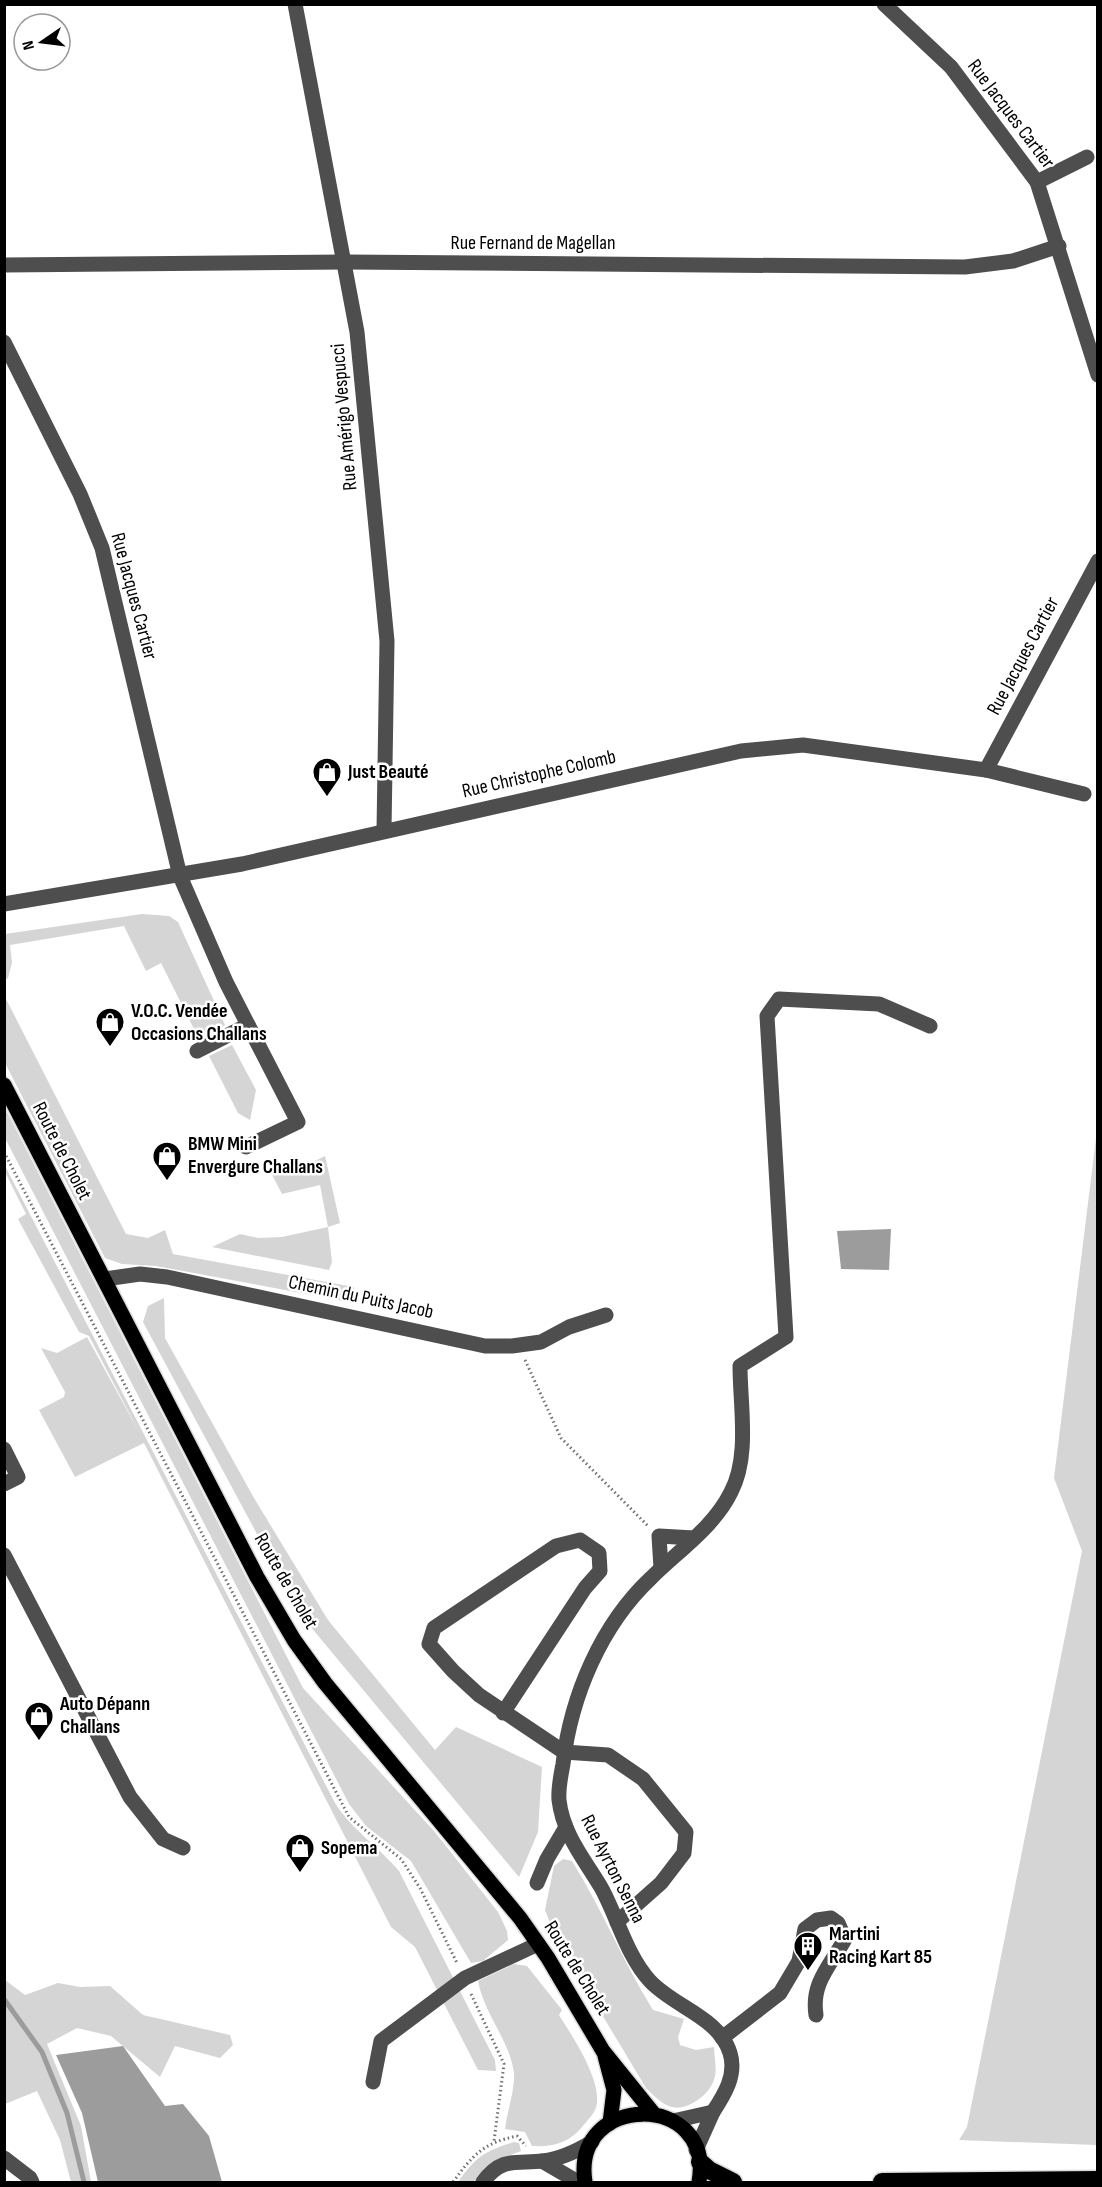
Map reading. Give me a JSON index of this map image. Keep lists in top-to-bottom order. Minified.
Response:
{"streets":{"main road":["Route de Cholet"],"street":["Rue Jacques Cartier","Rue Fernand de Magellan","Rue Amérigo Vespucci","Rue Christophe Colomb","Chemin du Puits Jacob","Rue Ayrton Senna"]},"crossings":[["Rue Jacques Cartier","Rue Fernand de Magellan"],["Rue Jacques Cartier","Rue Christophe Colomb"],["Rue Fernand de Magellan","Rue Amérigo Vespucci"],["Rue Amérigo Vespucci","Rue Christophe Colomb"],["Route de Cholet","Chemin du Puits Jacob"]],"places":{"shop":["Just Beauté","V.O.C. Vendée Occasions Challans","BMW Mini Envergure Challans","Auto Dépann Challans","Sopema"],"building":["Martini Racing Kart 85"]},"north":"left"}
